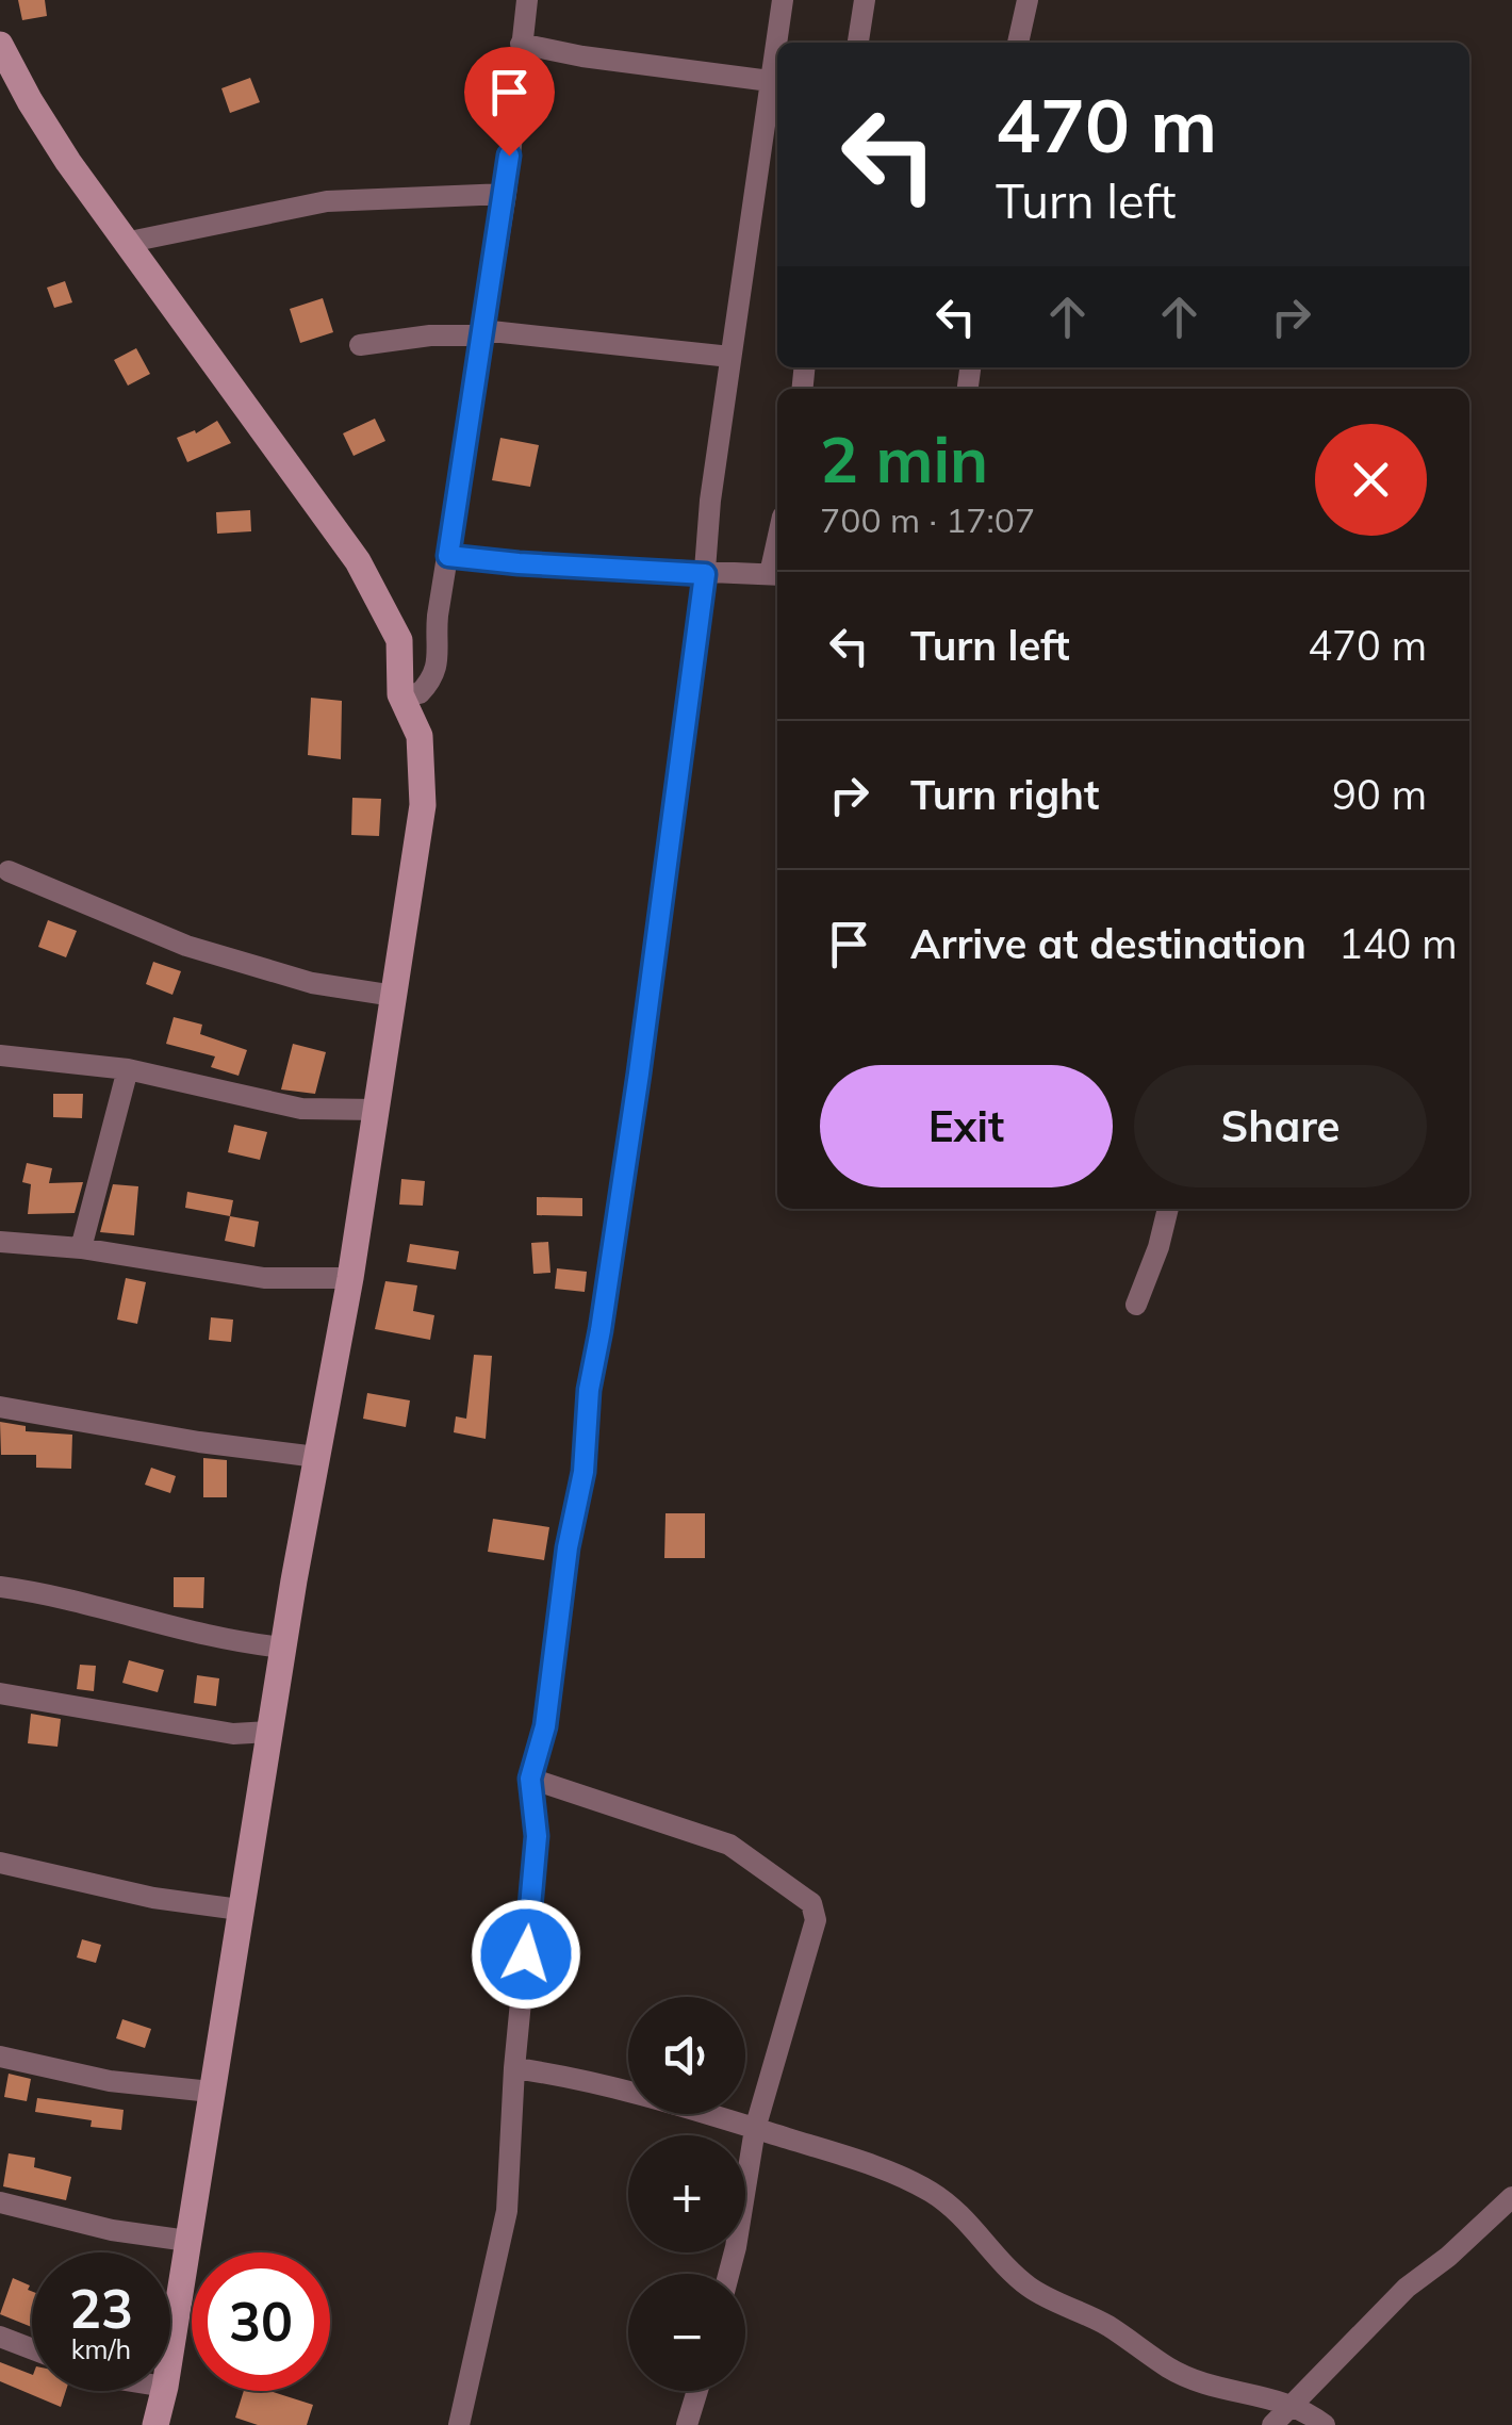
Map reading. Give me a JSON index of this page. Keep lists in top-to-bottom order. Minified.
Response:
{"page":{"turn":["470 m","Turn left"],"heading":["2 min","700 m · 17:07"],"list":[{"name":"Turn left","value":"470 m"},{"name":"Turn right","value":"90 m"},{"name":"Arrive at destination","value":"140 m"}],"buttons":["Exit","Share"],"map_buttons":["+","−"],"speed":"23 km/h","limit":"30"}}
